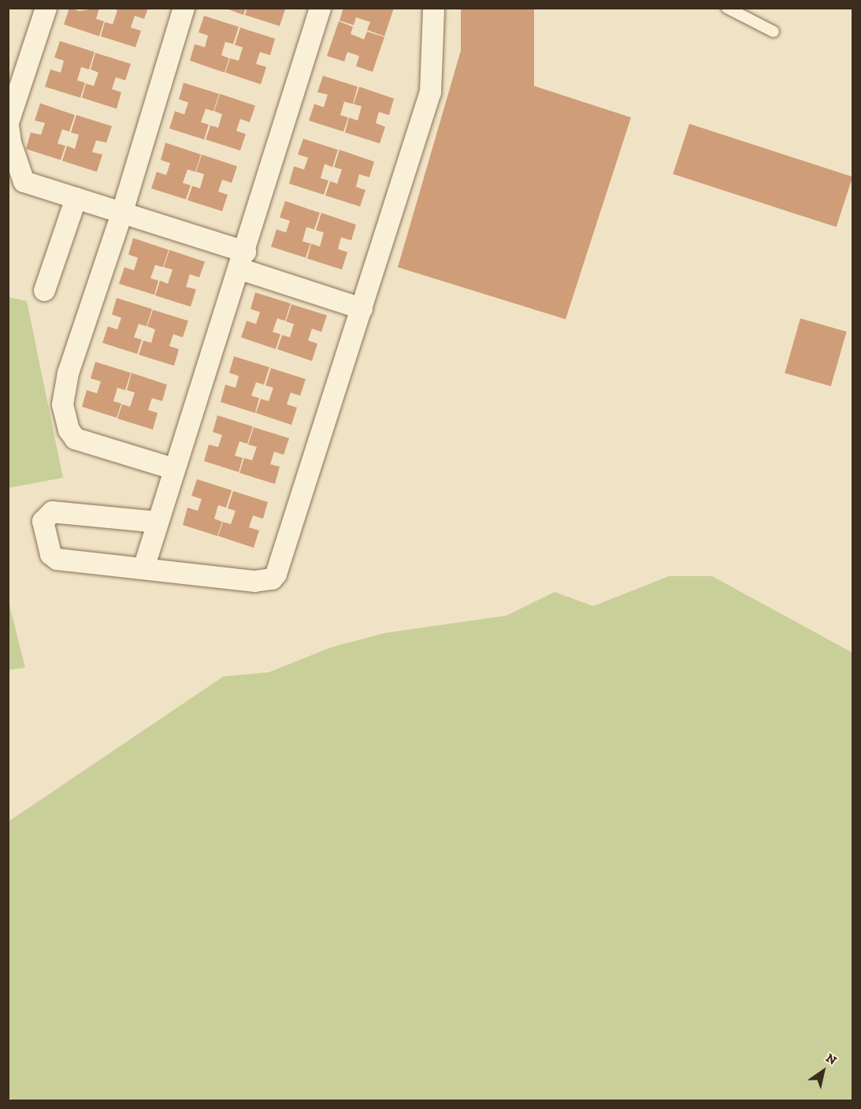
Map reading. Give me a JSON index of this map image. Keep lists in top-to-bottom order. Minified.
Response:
{"north":"top right"}
